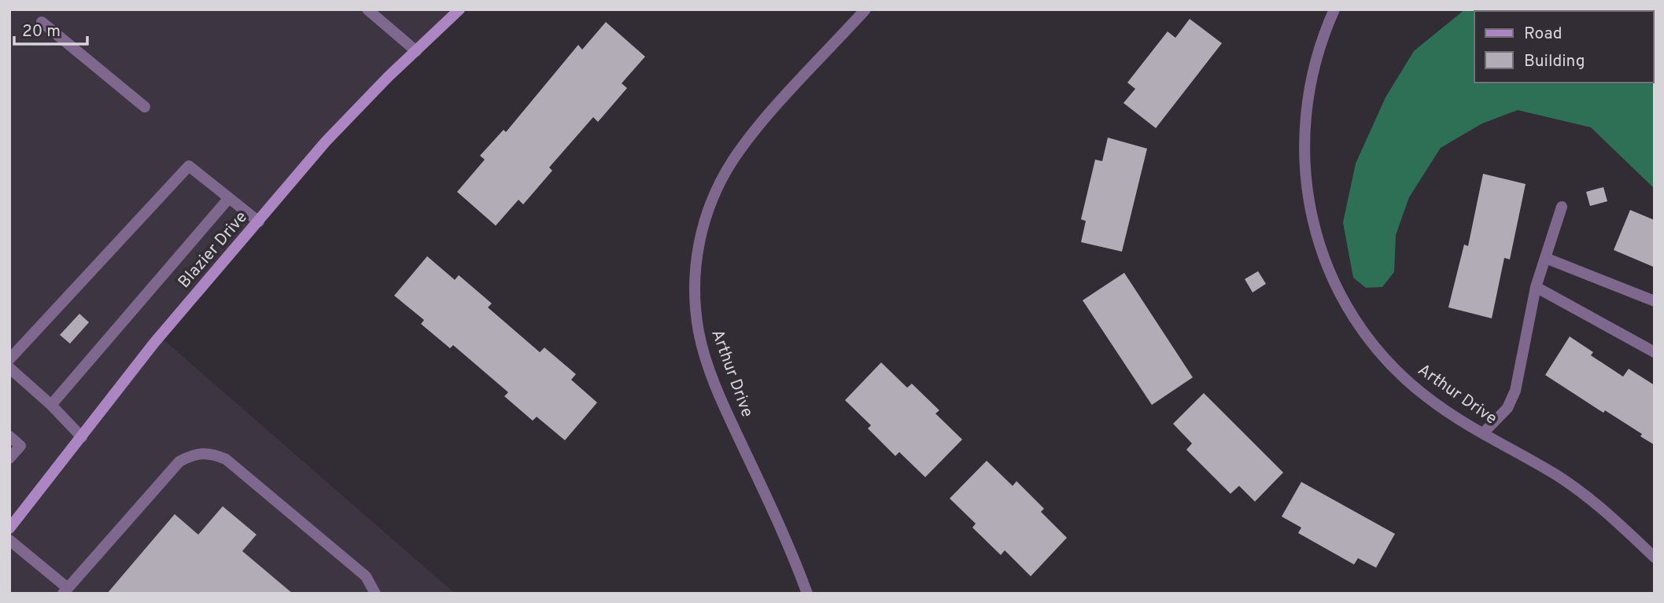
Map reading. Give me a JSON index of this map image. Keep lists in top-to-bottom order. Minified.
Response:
{"streets":{"street":["Blazier Drive","Arthur Drive"]},"legend":["Road","Building"],"scale_bar":"20 m"}
